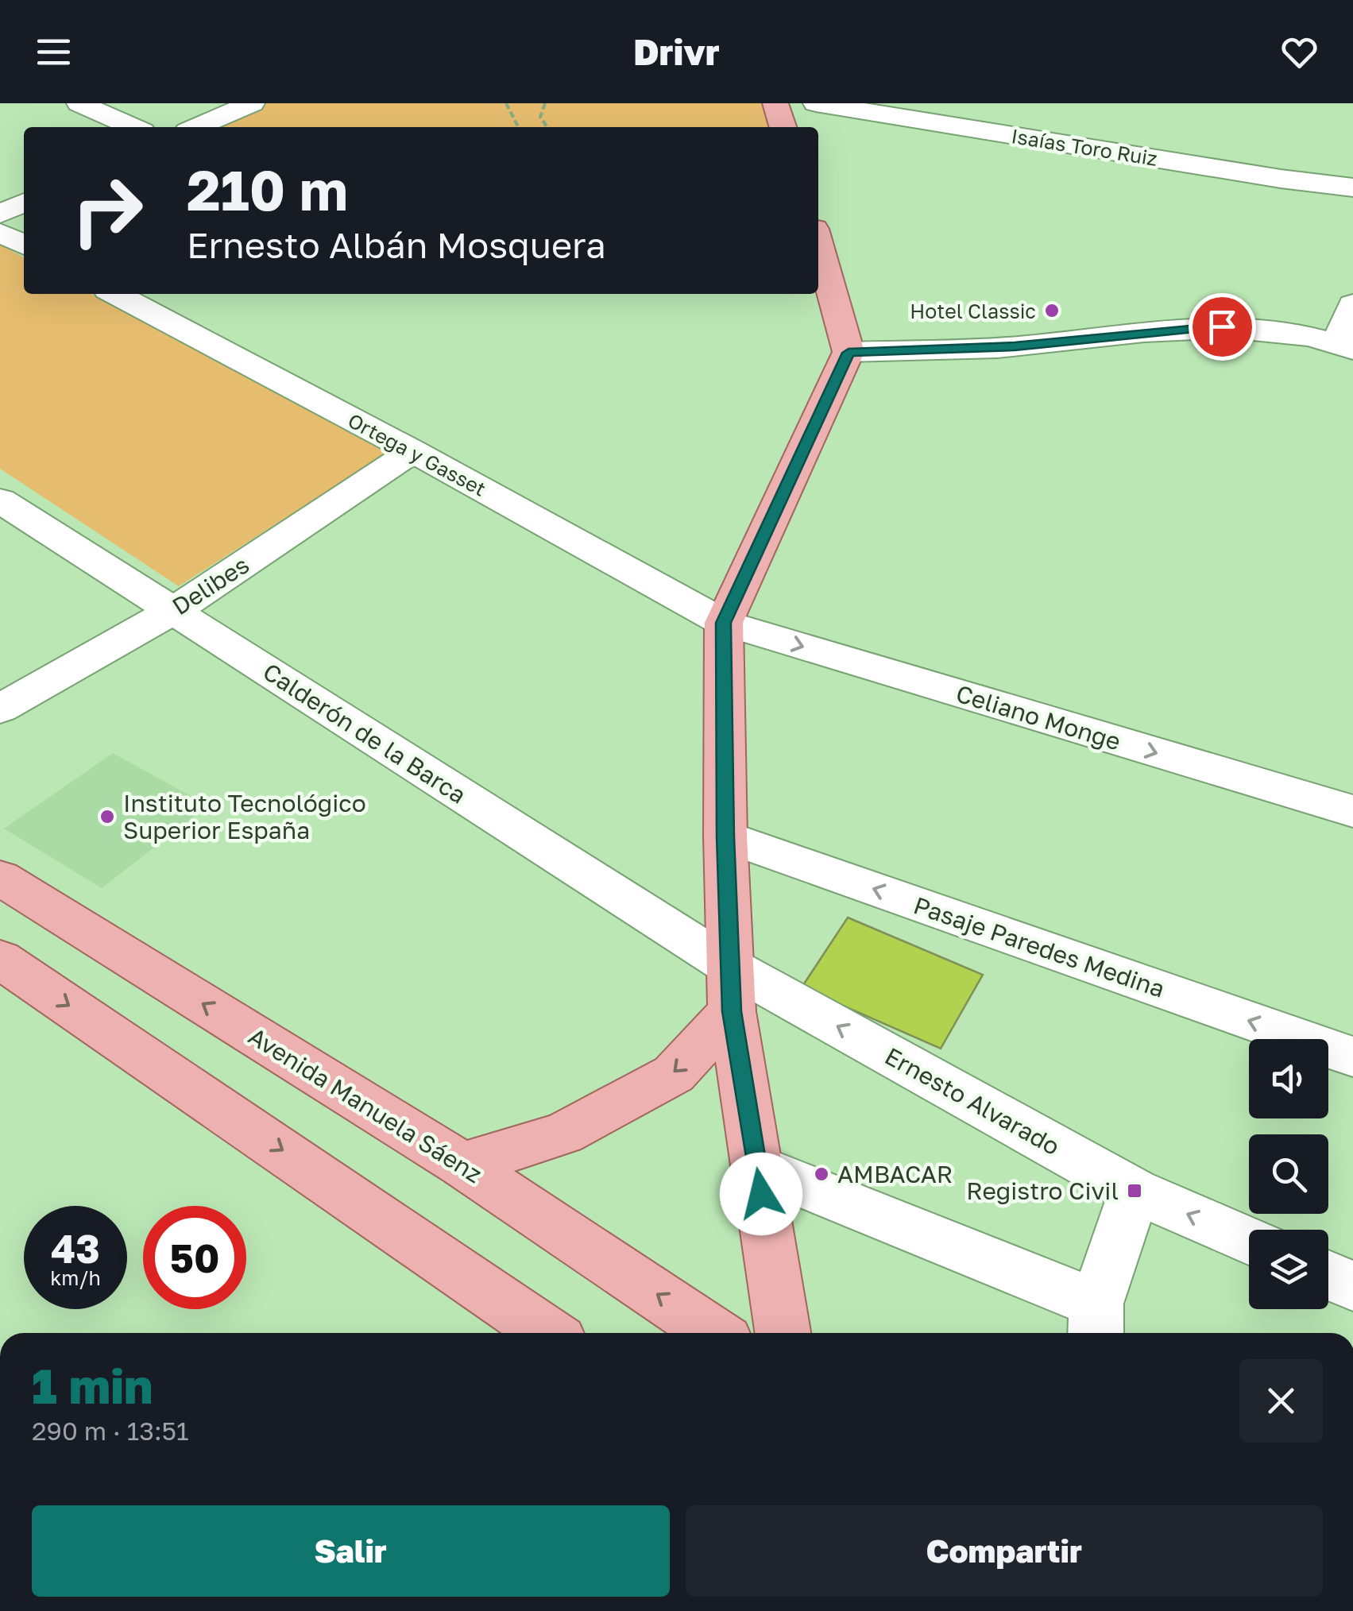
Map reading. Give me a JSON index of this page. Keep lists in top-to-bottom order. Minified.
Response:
{"streets":{"main road":["Avenida Manuela Sáenz"],"street":["Isaías Toro Ruiz","Ortega y Gasset","Delibes","Celiano Monge","Calderón de la Barca","Pasaje Paredes Medina","Ernesto Alvarado"]},"crossings":[["Ortega y Gasset","Delibes"],["Ortega y Gasset","Celiano Monge"],["Delibes","Calderón de la Barca"],["Calderón de la Barca","Ernesto Alvarado"]],"places":{"other":["Hotel Classic","Instituto Tecnológico Superior España","AMBACAR"],"transit":["Registro Civil"]},"page":{"header":"Drivr","turn":["210 m","Ernesto Albán Mosquera"],"speed":"43 km/h","limit":"50","heading":["1 min","290 m · 13:51"],"buttons":["Salir","Compartir"]}}
